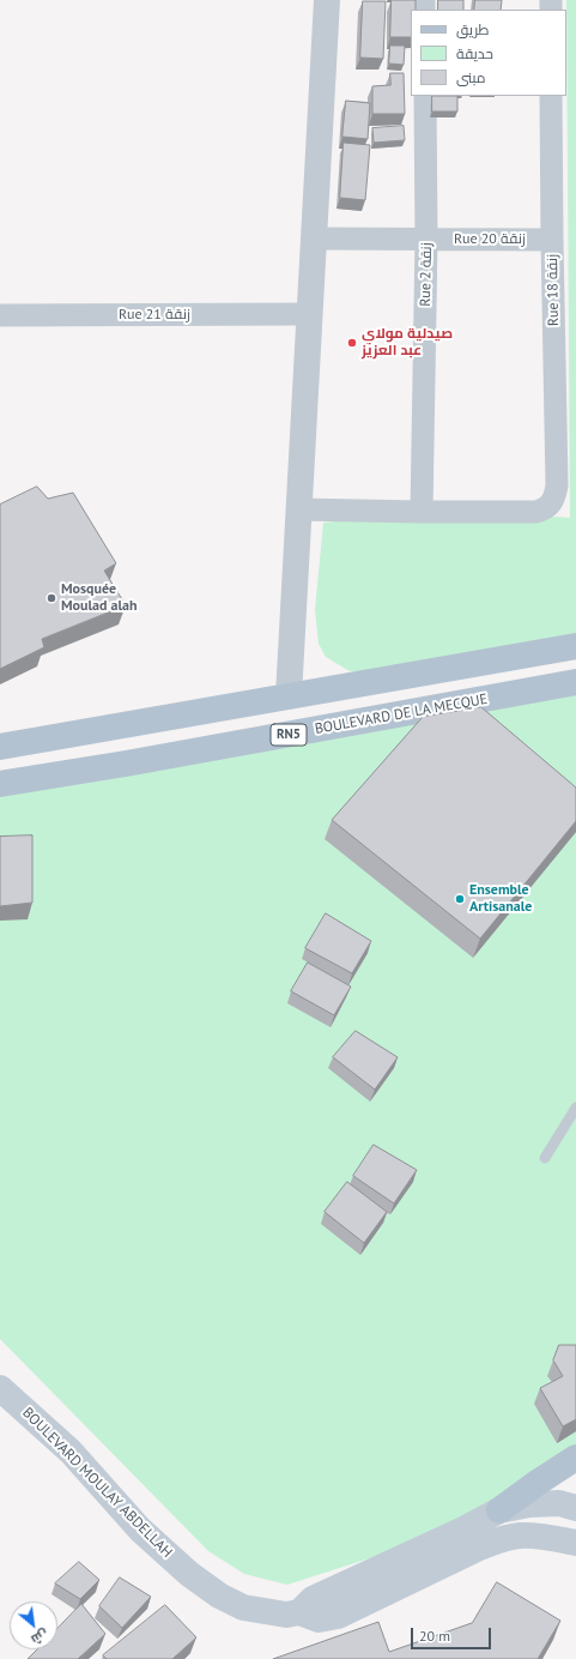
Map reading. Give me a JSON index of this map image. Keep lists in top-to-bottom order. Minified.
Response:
{"streets":{"main road":["BOULEVARD DE LA MECQUE","RN5","BOULEVARD MOULAY ABDELLAH"],"street":["Rue 20 زنقة","Rue 2 زنقة","Rue 18 زنقة","Rue 21 زنقة"]},"crossings":[["Rue 20 زنقة","Rue 2 زنقة"],["Rue 20 زنقة","Rue 18 زنقة"],["Rue 2 زنقة","Rue 18 زنقة"]],"places":["صيدلية مولاي عبد العزيز","Mosquée Moulad alah","Ensemble Artisanale"],"legend":["طريق","حديقة","مبنى"],"scale_bar":"20 m","north":"bottom right"}
